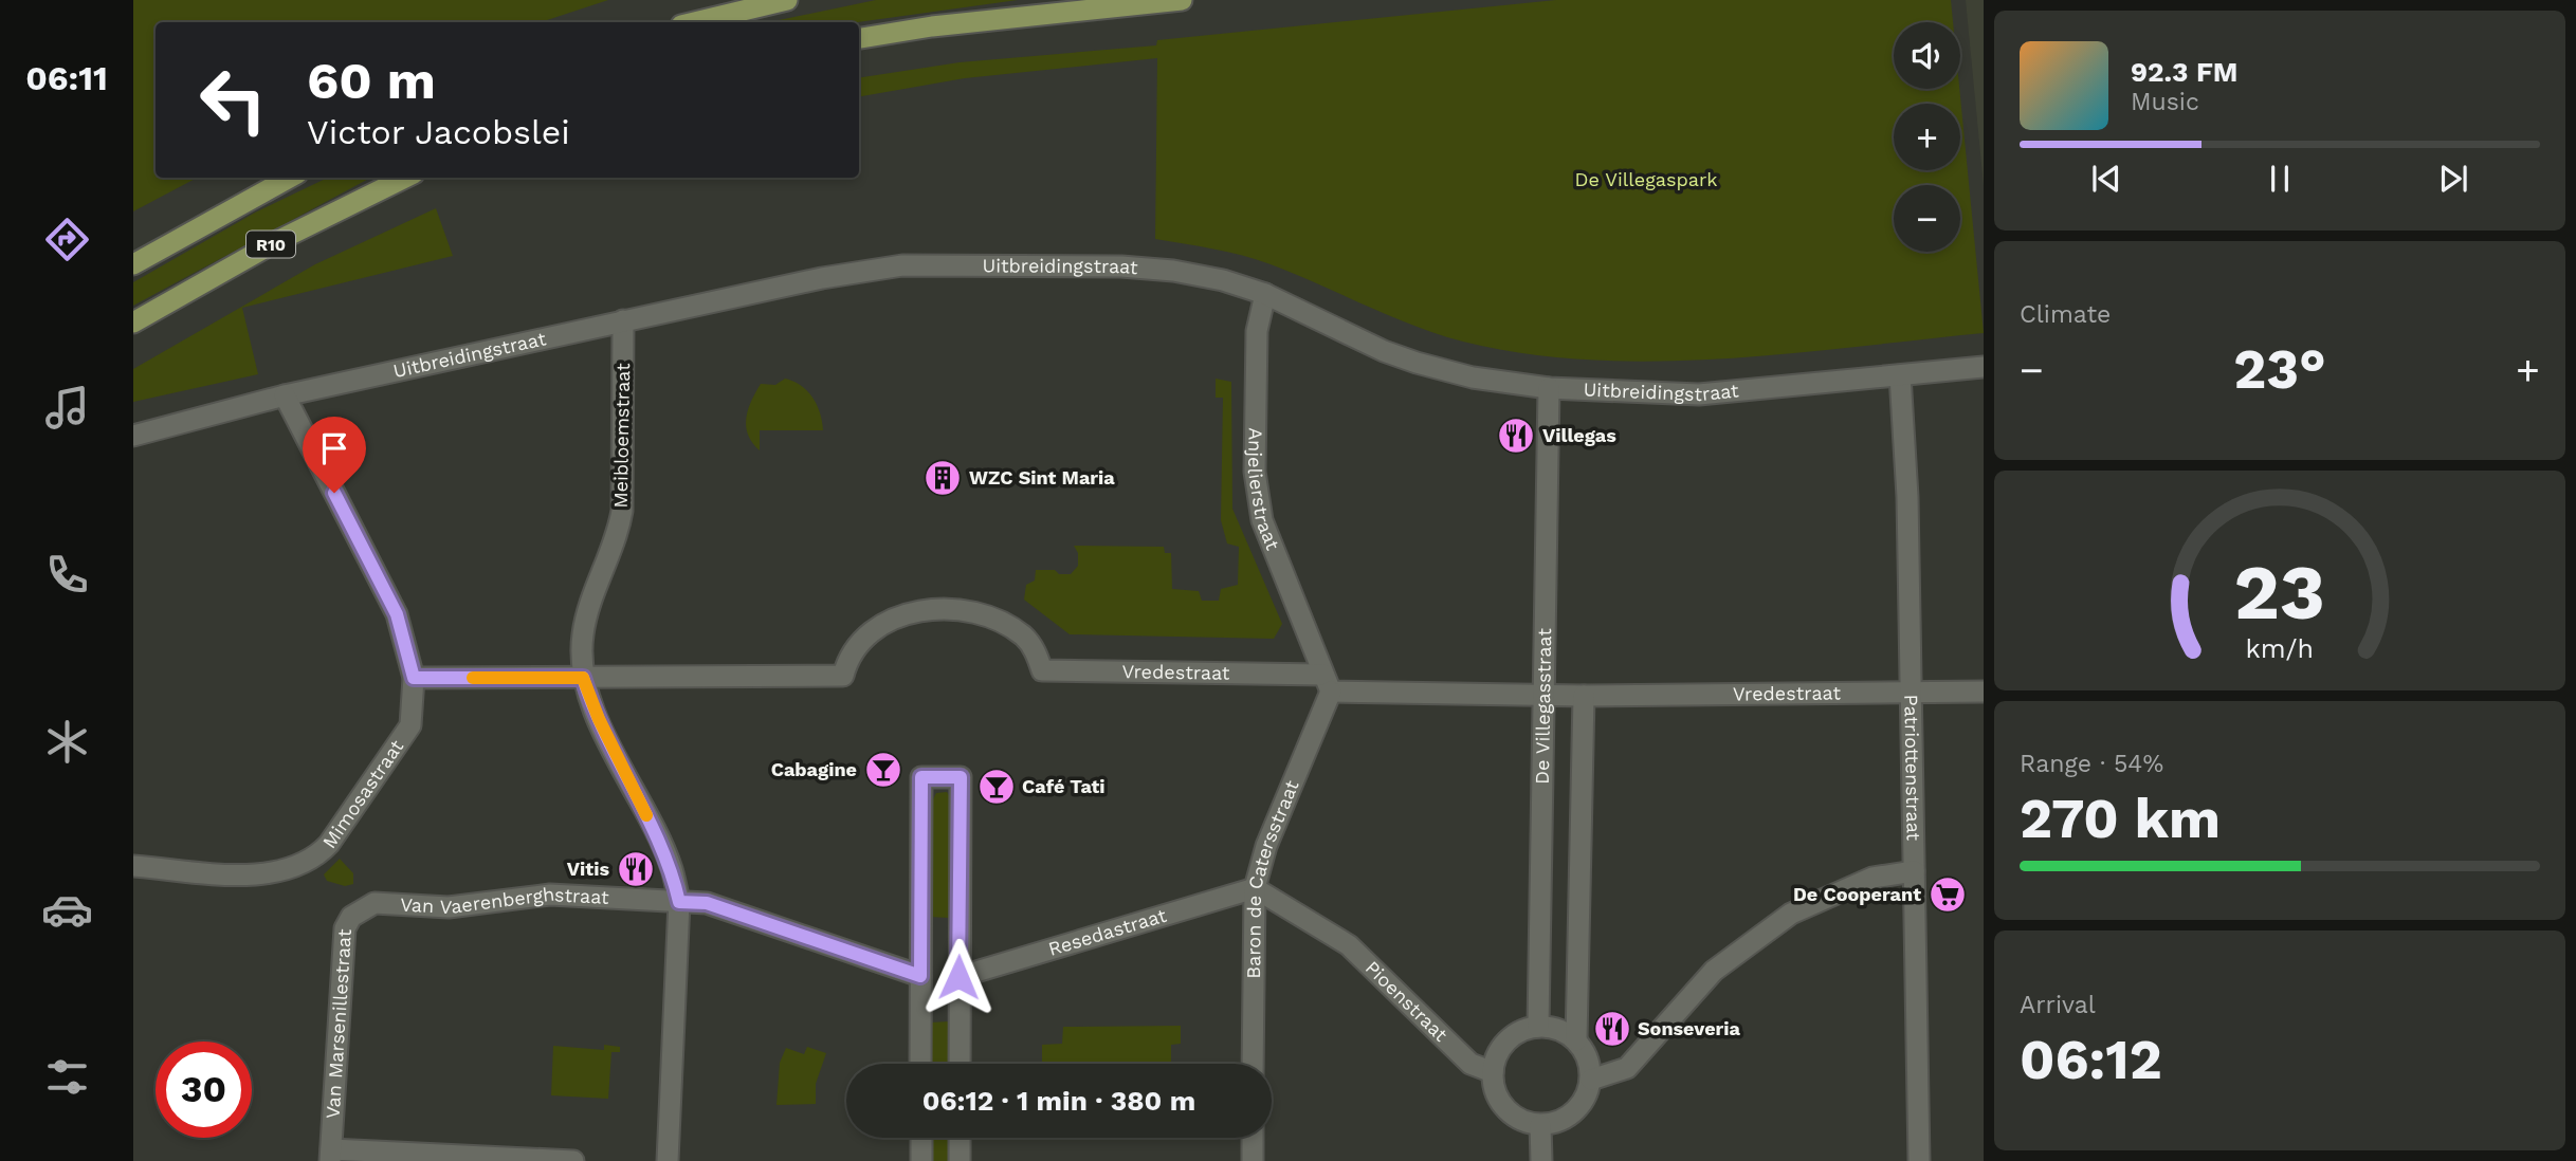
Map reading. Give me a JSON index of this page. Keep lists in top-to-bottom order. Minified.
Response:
{"streets":{"main road":["R10"],"street":["Uitbreidingstraat","Meibloemstraat","Anjelierstraat","Vredestraat","De Villegasstraat","Patriottenstraat","Mimosastraat","Baron de Catersstraat","Van Vaerenberghstraat","Resedastraat","Pioenstraat","Van Marsenillestraat"]},"crossings":[["Uitbreidingstraat","Meibloemstraat"],["Uitbreidingstraat","Anjelierstraat"],["Uitbreidingstraat","De Villegasstraat"],["Uitbreidingstraat","Patriottenstraat"],["Uitbreidingstraat","Mimosastraat"],["Meibloemstraat","Vredestraat"],["Anjelierstraat","Vredestraat"],["Anjelierstraat","Baron de Catersstraat"],["Vredestraat","De Villegasstraat"],["Vredestraat","Patriottenstraat"],["Vredestraat","Mimosastraat"],["Vredestraat","Baron de Catersstraat"],["De Villegasstraat","Pioenstraat"],["Baron de Catersstraat","Resedastraat"],["Baron de Catersstraat","Pioenstraat"],["Van Vaerenberghstraat","Van Marsenillestraat"],["Resedastraat","Pioenstraat"]],"parks":["De Villegaspark"],"places":{"restaurant":["Villegas","Vitis","Sonseveria"],"building":["WZC Sint Maria"],"bar":["Cabagine","Café Tati"],"supermarket":["De Cooperant"]},"page":{"tabs":"06:11","map_buttons":["+","−"],"turn":["60 m","Victor Jacobslei"],"song":["92.3 FM","Music"],"tile":["Climate",["Range · 54%","270 km"],["Arrival","06:12"]],"heat":["−","23°","+"],"limit":"30","trip":"06:12 · 1 min · 380 m","gauge":["23","km/h"]}}
